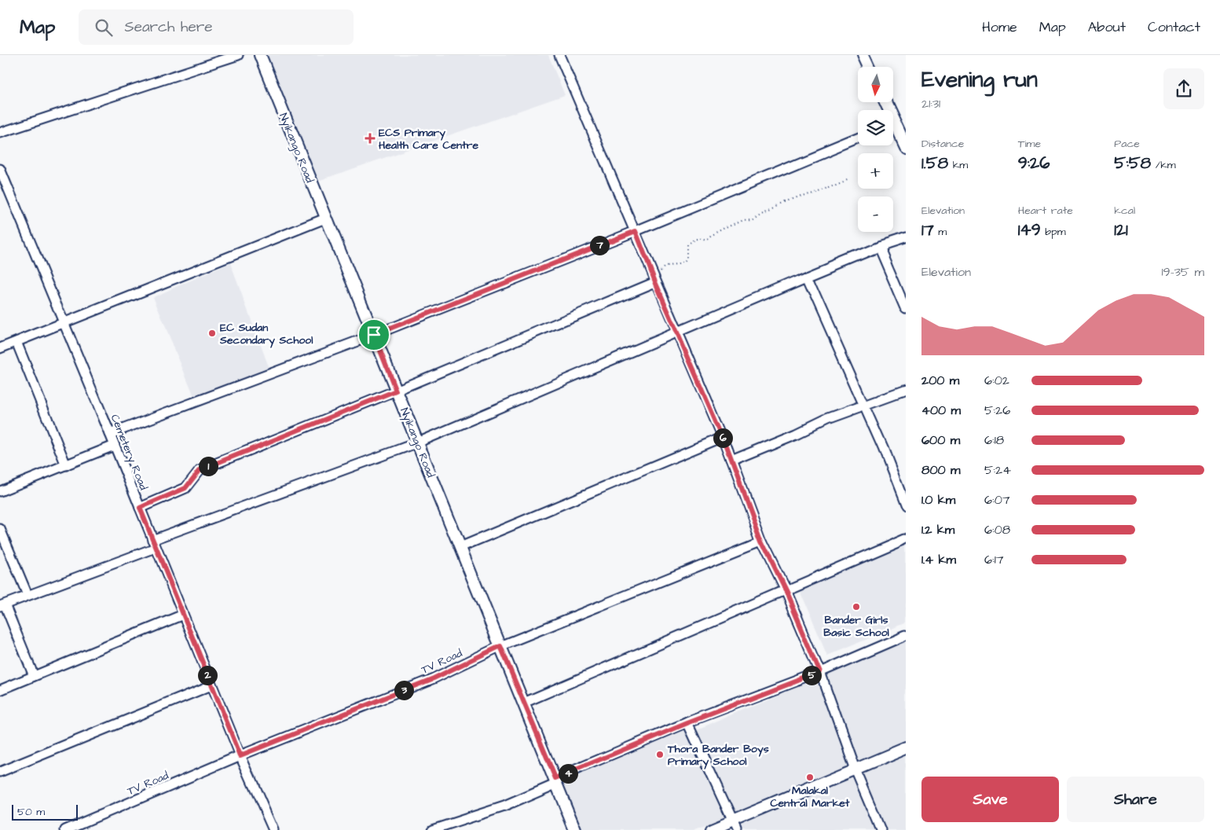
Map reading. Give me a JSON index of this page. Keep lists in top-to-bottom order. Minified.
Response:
{"streets":{"street":["Nyikango Road","Cemetery Road","TV Road"]},"crossings":[["Nyikango Road","TV Road"],["Cemetery Road","TV Road"]],"places":{"health":["ECS Primary Health Care Centre"],"other":["EC Sudan Secondary School","Bander Girls Basic School","Thora Bander Boys Primary School","Malakal Central Market"]},"scale_bar":"50 m","north":"bottom","page":{"header":"Map","search":"Search here","nav":["Home","Map","About","Contact"],"heading":["Evening run","21:31"],"map_buttons":["+","−"],"stats":[["Distance","1.58 km"],["Time","9:26"],["Pace","5:58 /km"],["Elevation","17 m"],["Heart rate","149 bpm"],["kcal","121"]],"pins":["7","6","1","2","5","3","4"],"chart":["Elevation","19–35 m"],"list":[{"name":"200 m","note":"6:02"},{"name":"400 m","note":"5:26"},{"name":"600 m","note":"6:18"},{"name":"800 m","note":"5:24"},{"name":"1.0 km","note":"6:07"},{"name":"1.2 km","note":"6:08"},{"name":"1.4 km","note":"6:17"}],"buttons":["Save","Share"],"scale":"50 m"}}
